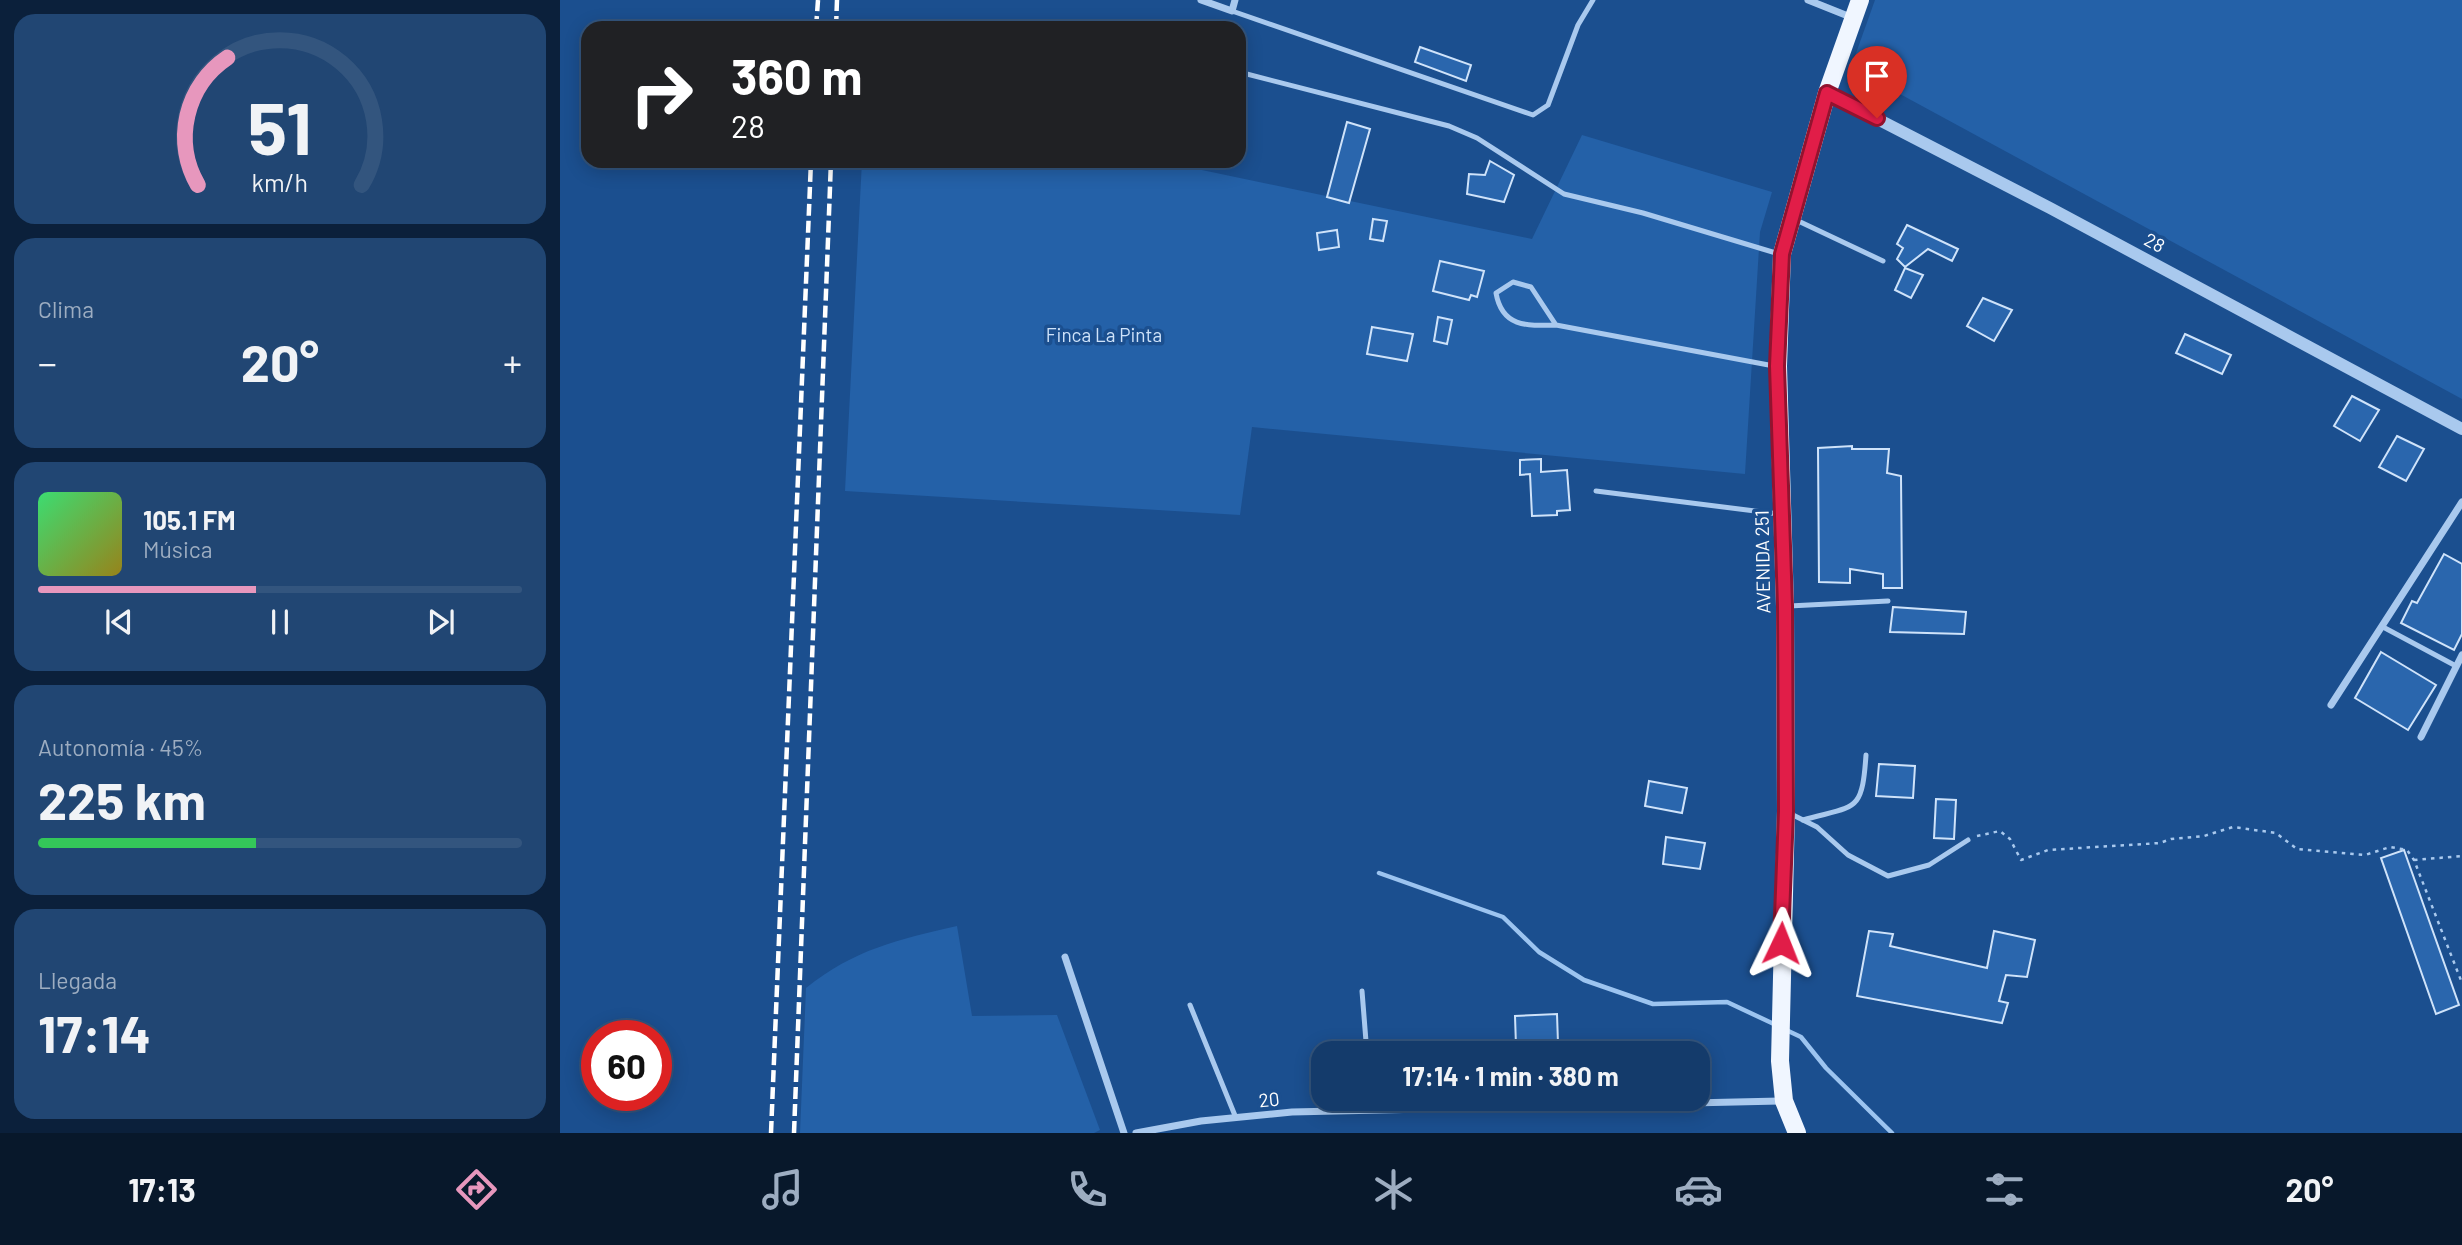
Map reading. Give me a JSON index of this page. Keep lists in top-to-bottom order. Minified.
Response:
{"streets":{"main road":["AVENIDA 251"],"street":["28","20"]},"crossings":[["28","AVENIDA 251"],["AVENIDA 251","20"]],"parks":["Finca La Pinta"],"page":{"turn":["360 m","28"],"tile":["Clima",["Autonomía · 45%","225 km"],["Llegada","17:14"]],"heat":["−","20°","+"],"song":["105.1 FM","Música"],"limit":"60","trip":"17:14 · 1 min · 380 m","tabs":["17:13","20°"],"gauge":["51","km/h"]}}
